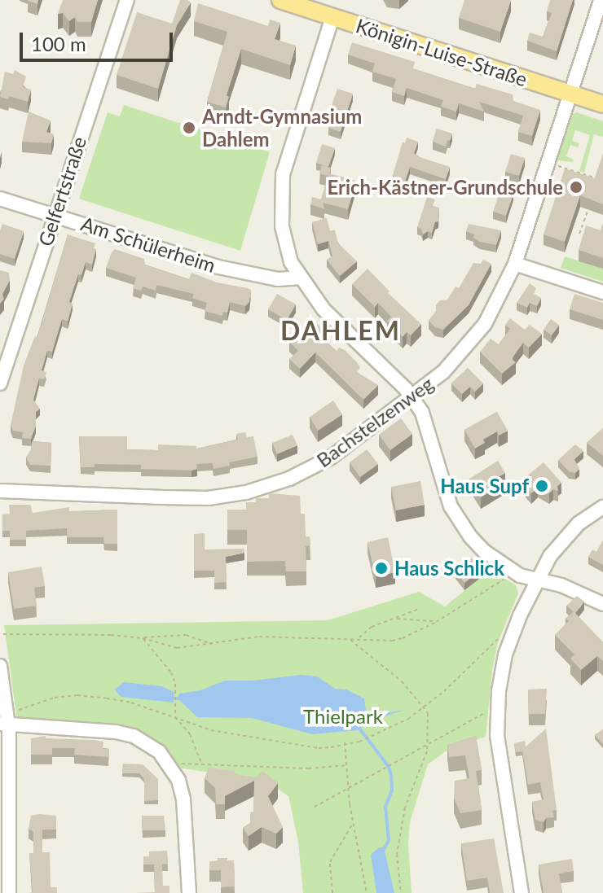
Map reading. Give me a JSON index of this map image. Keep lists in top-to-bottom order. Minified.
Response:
{"streets":{"main road":["Königin-Luise-Straße"],"street":["Gelfertstraße","Am Schülerheim","Bachstelzenweg"]},"crossings":[["Königin-Luise-Straße","Bachstelzenweg"],["Gelfertstraße","Am Schülerheim"]],"districts":["DAHLEM"],"parks":["Thielpark"],"places":["Arndt-Gymnasium Dahlem","Erich-Kästner-Grundschule","Haus Supf","Haus Schlick"],"scale_bar":"100 m"}
